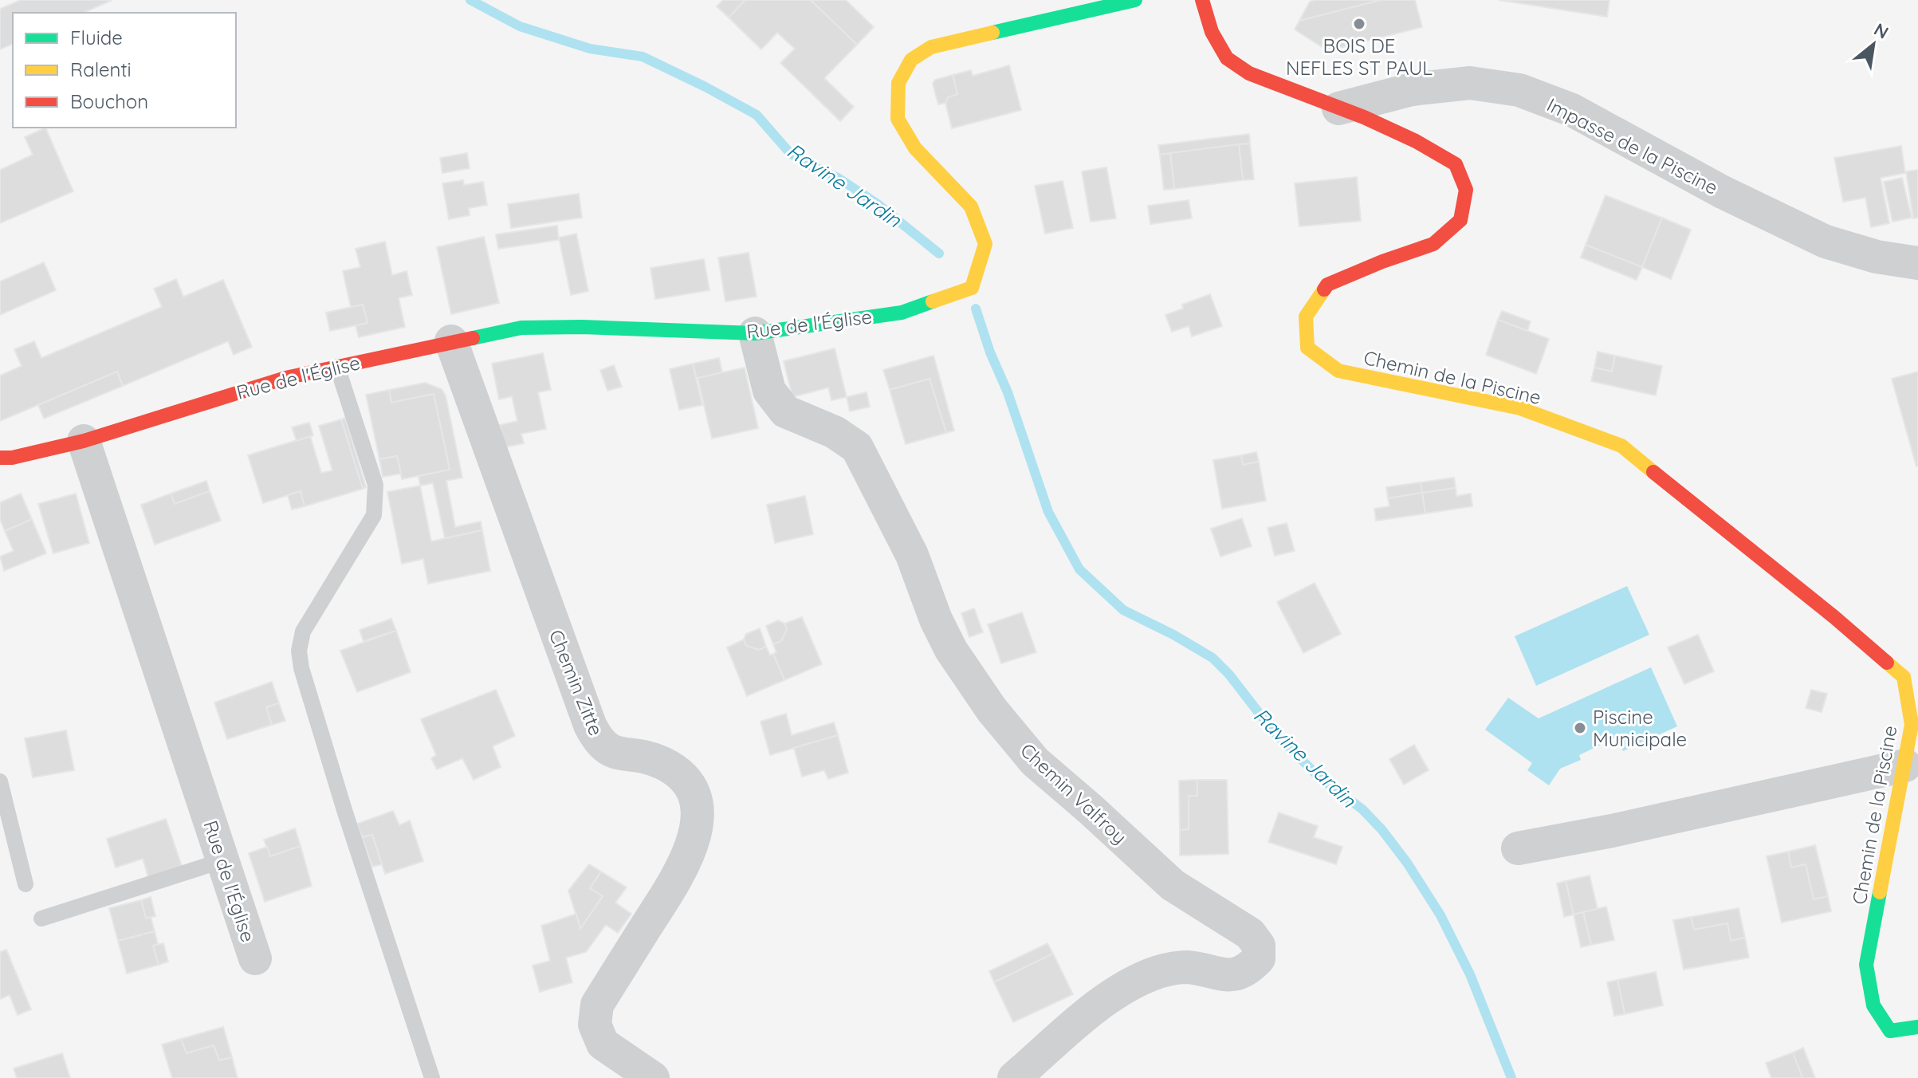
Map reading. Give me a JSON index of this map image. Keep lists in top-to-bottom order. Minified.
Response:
{"streets":{"street":["Impasse de la Piscine","Rue de l'Église","Chemin de la Piscine","Chemin Zitte","Chemin Valfroy"]},"crossings":[["Impasse de la Piscine","Chemin de la Piscine"],["Rue de l'Église","Chemin Zitte"],["Rue de l'Église","Chemin Valfroy"]],"water":["Ravine Jardin"],"places":["BOIS DE NEFLES ST PAUL","Piscine Municipale"],"legend":["Fluide","Ralenti","Bouchon"],"north":"top right"}
